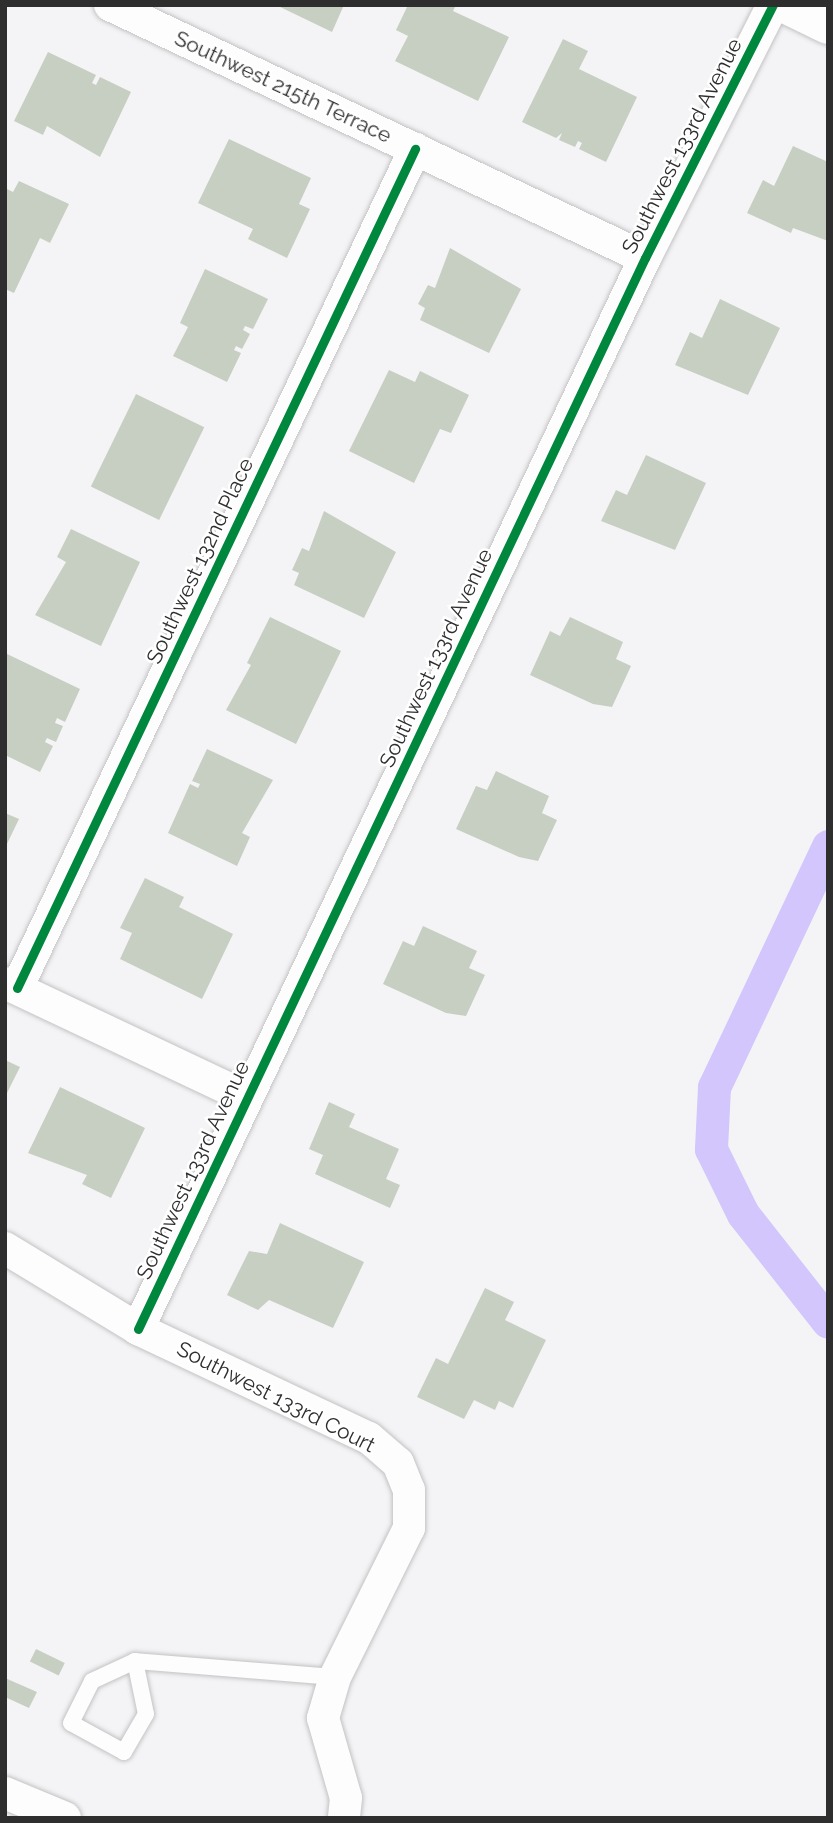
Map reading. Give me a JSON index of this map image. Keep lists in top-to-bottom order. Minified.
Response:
{"streets":{"street":["Southwest 215th Terrace","Southwest 133rd Avenue","Southwest 132nd Place","Southwest 133rd Court"]},"crossings":[["Southwest 215th Terrace","Southwest 133rd Avenue"],["Southwest 215th Terrace","Southwest 132nd Place"],["Southwest 133rd Avenue","Southwest 133rd Court"]]}
